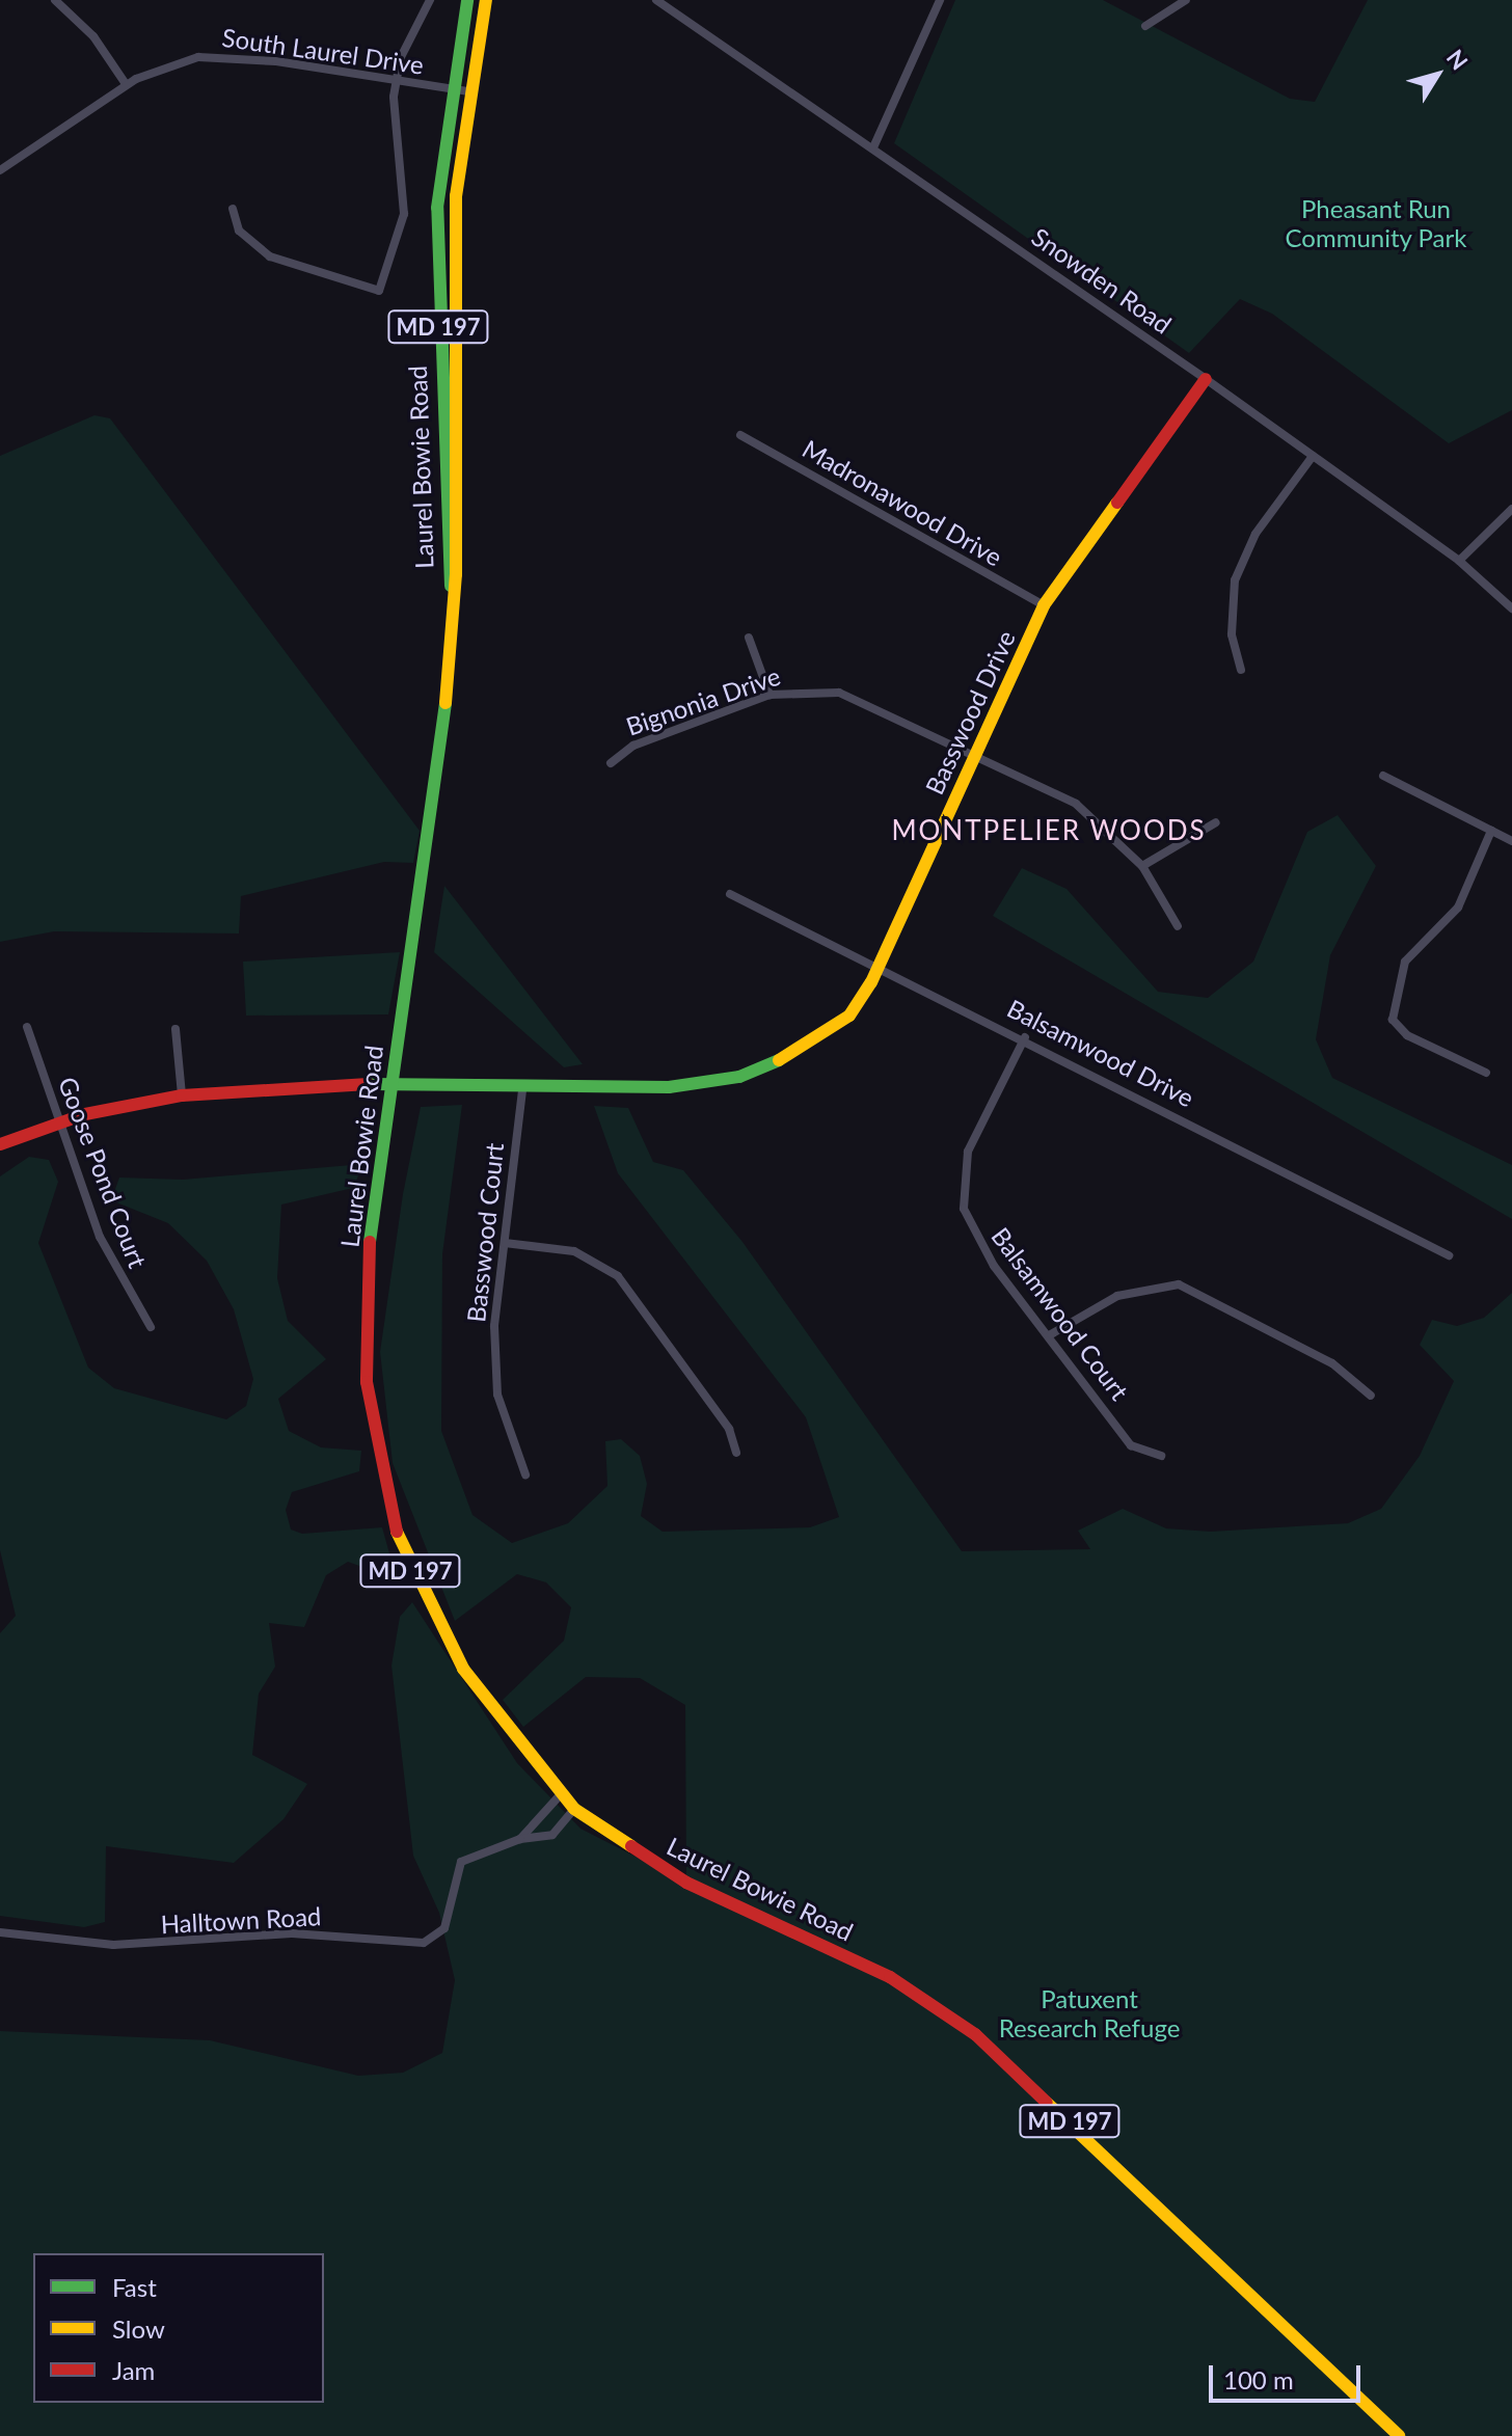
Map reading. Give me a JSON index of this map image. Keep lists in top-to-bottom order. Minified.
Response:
{"streets":{"main road":["MD 197","Laurel Bowie Road","Basswood Drive"],"street":["South Laurel Drive","Snowden Road","Madronawood Drive","Bignonia Drive","Balsamwood Drive","Goose Pond Court","Basswood Court","Balsamwood Court","Halltown Road"]},"crossings":[["South Laurel Drive","Laurel Bowie Road"],["Snowden Road","Basswood Drive"],["Laurel Bowie Road","Basswood Drive"],["Laurel Bowie Road","Halltown Road"],["Madronawood Drive","Basswood Drive"],["Bignonia Drive","Basswood Drive"],["Basswood Drive","Balsamwood Drive"],["Basswood Drive","Goose Pond Court"],["Basswood Drive","Basswood Court"],["Balsamwood Drive","Balsamwood Court"]],"districts":["MONTPELIER WOODS"],"parks":["Pheasant Run Community Park","Patuxent Research Refuge"],"legend":["Fast","Slow","Jam"],"scale_bar":"100 m","north":"top right"}
